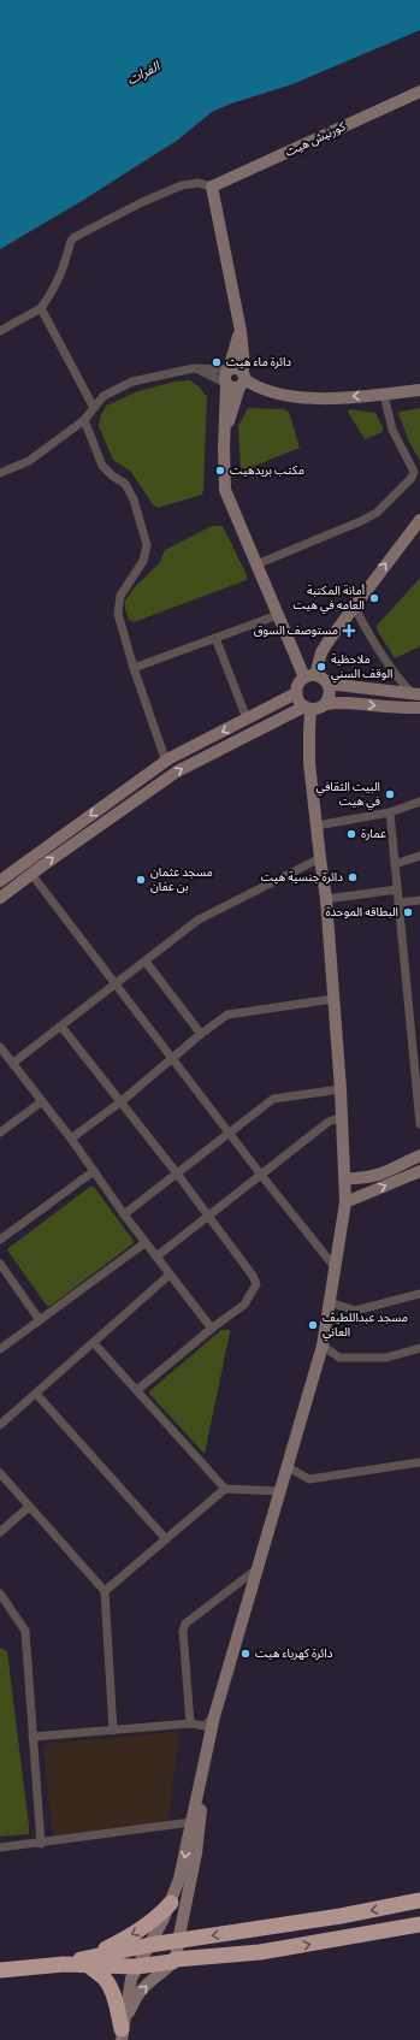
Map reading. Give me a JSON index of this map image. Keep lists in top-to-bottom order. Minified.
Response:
{"streets":{"main road":["كورنيش هيت"]},"water":["الفرات"],"places":{"other":["دائرة ماء هيت","مكتب بريدهيت","أمانة المكتبة العامه في هيت","ملاحظية الوقف السني","البيت الثقافي في هيت","عمارة","دائرة جنسية هيت","مسجد عثمان بن عفان","البطاقه الموحدة","مسجد عبداللطيف العاني","دائرة كهرباء هيت"],"health":["مستوصف السوق"]}}
